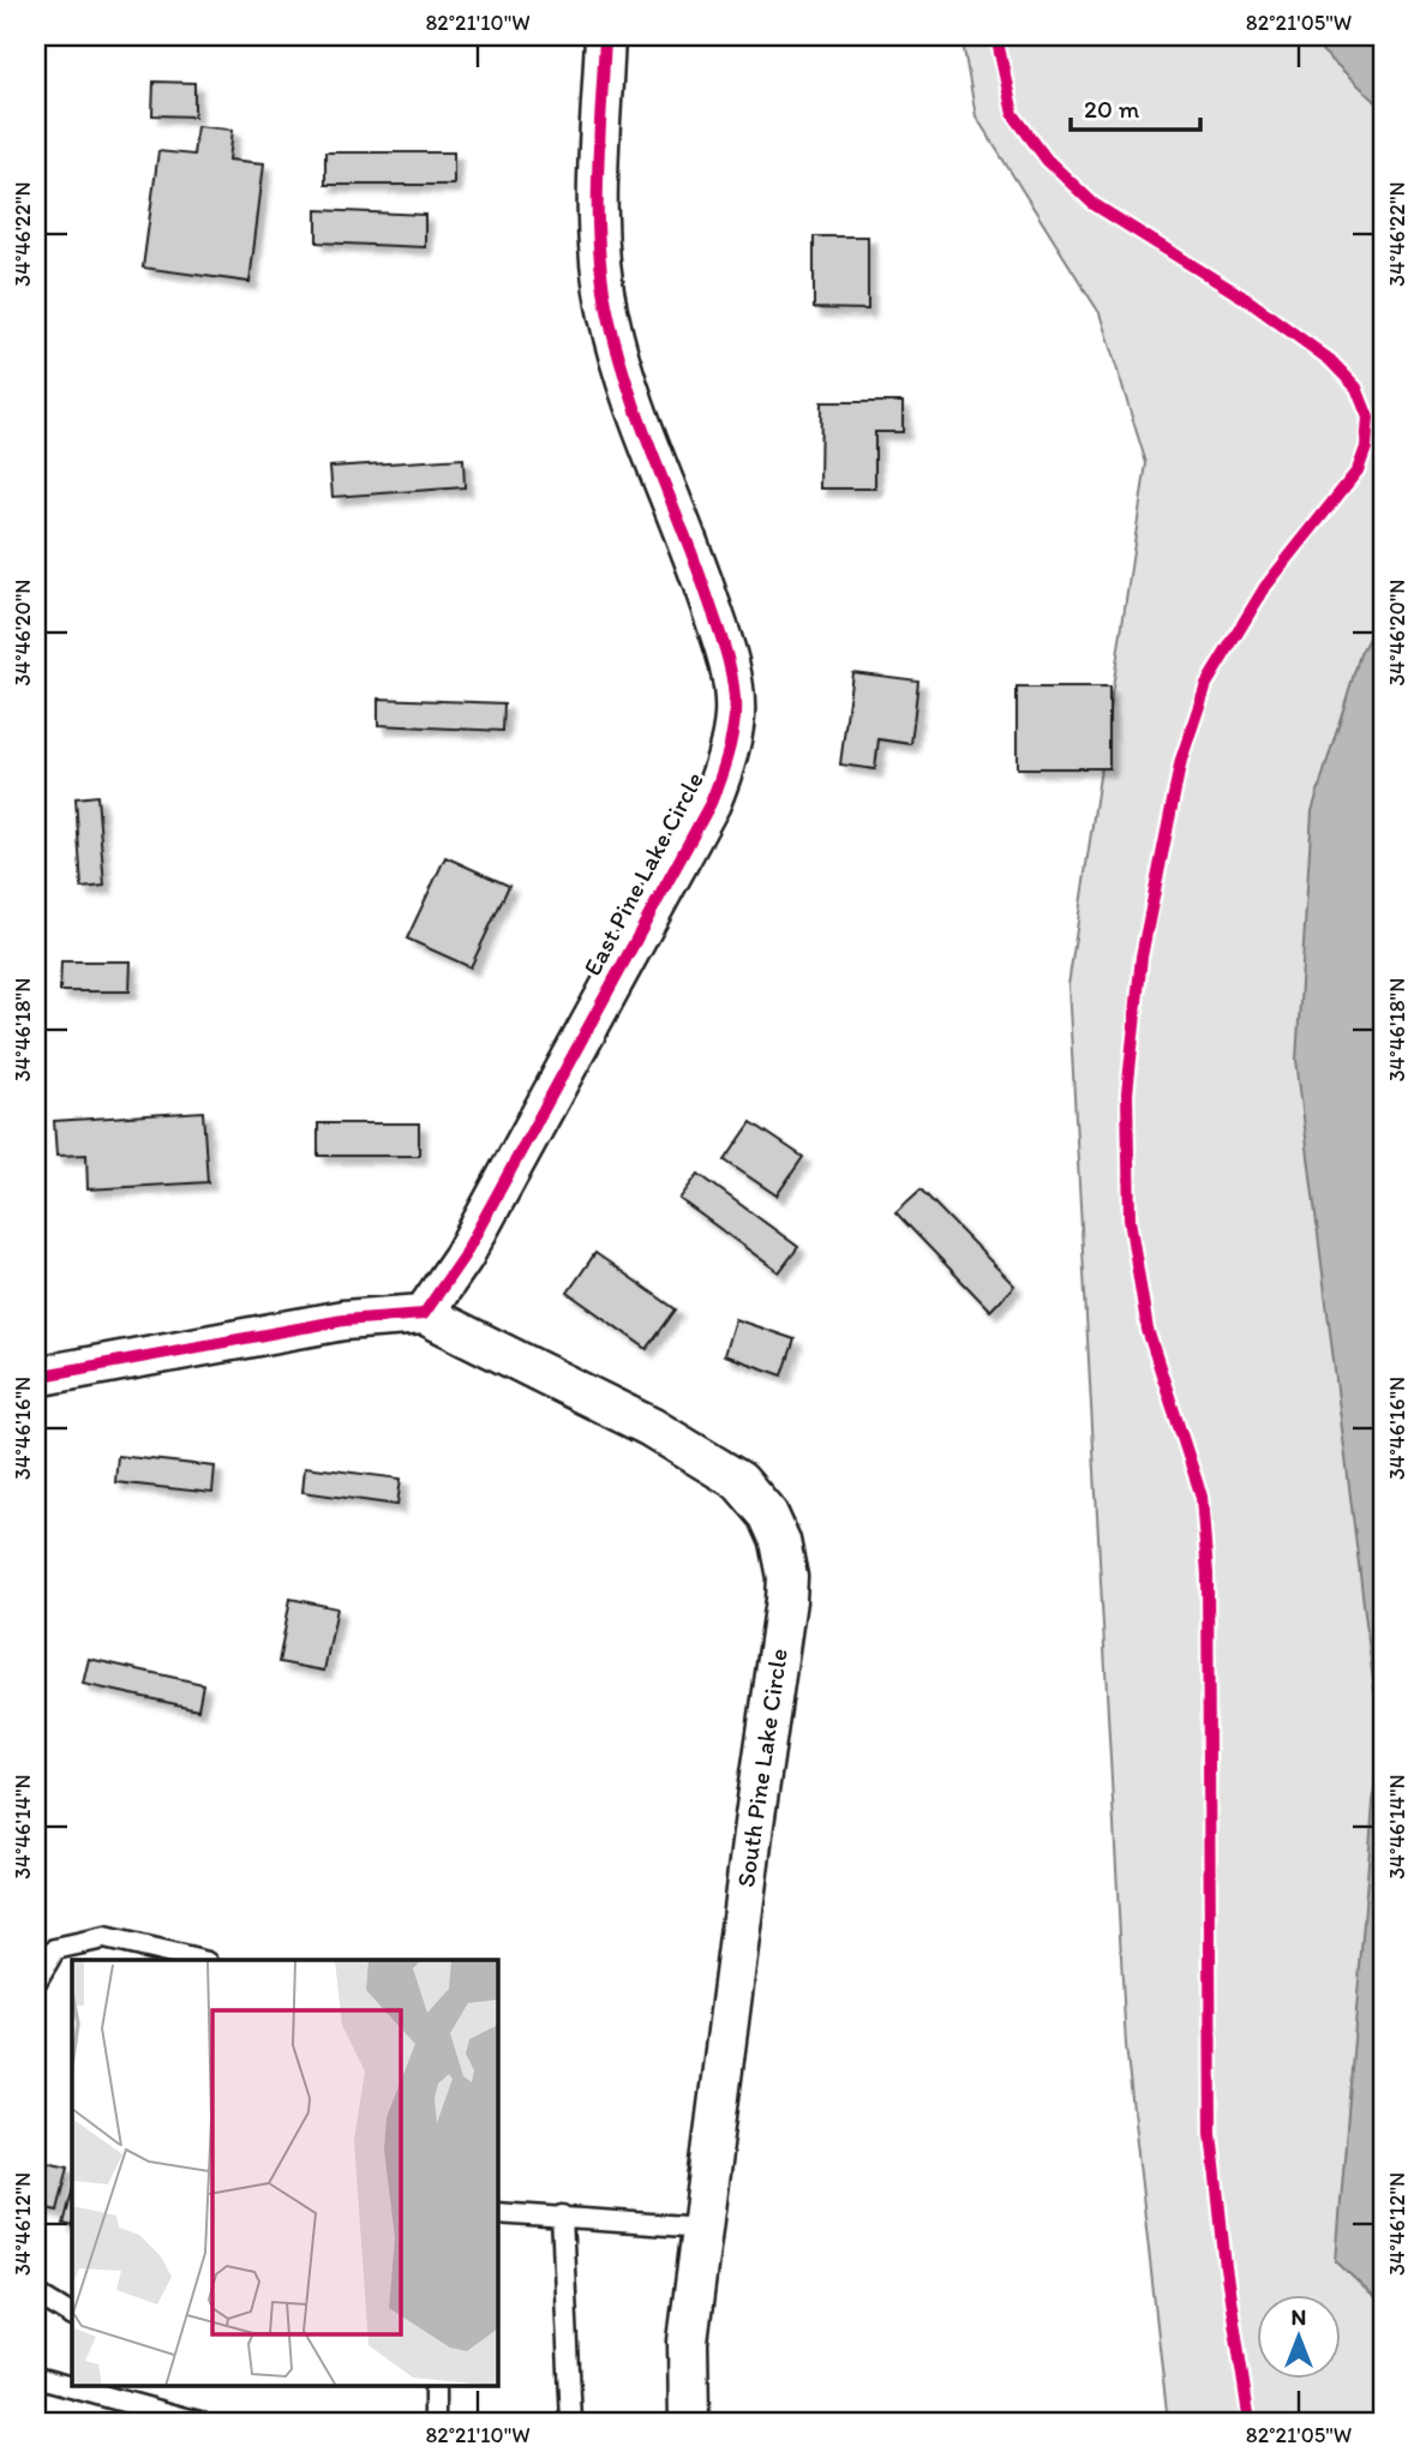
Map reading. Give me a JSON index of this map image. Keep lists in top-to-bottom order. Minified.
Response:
{"streets":{"street":["East Pine Lake Circle","South Pine Lake Circle"]},"crossings":[["East Pine Lake Circle","South Pine Lake Circle"]],"scale_bar":"20 m","north":"top","coordinates":["82°21'10\"W","82°21'05\"W","34°46'22\"N","34°46'20\"N","34°46'18\"N","34°46'16\"N","34°46'14\"N","34°46'12\"N"]}
